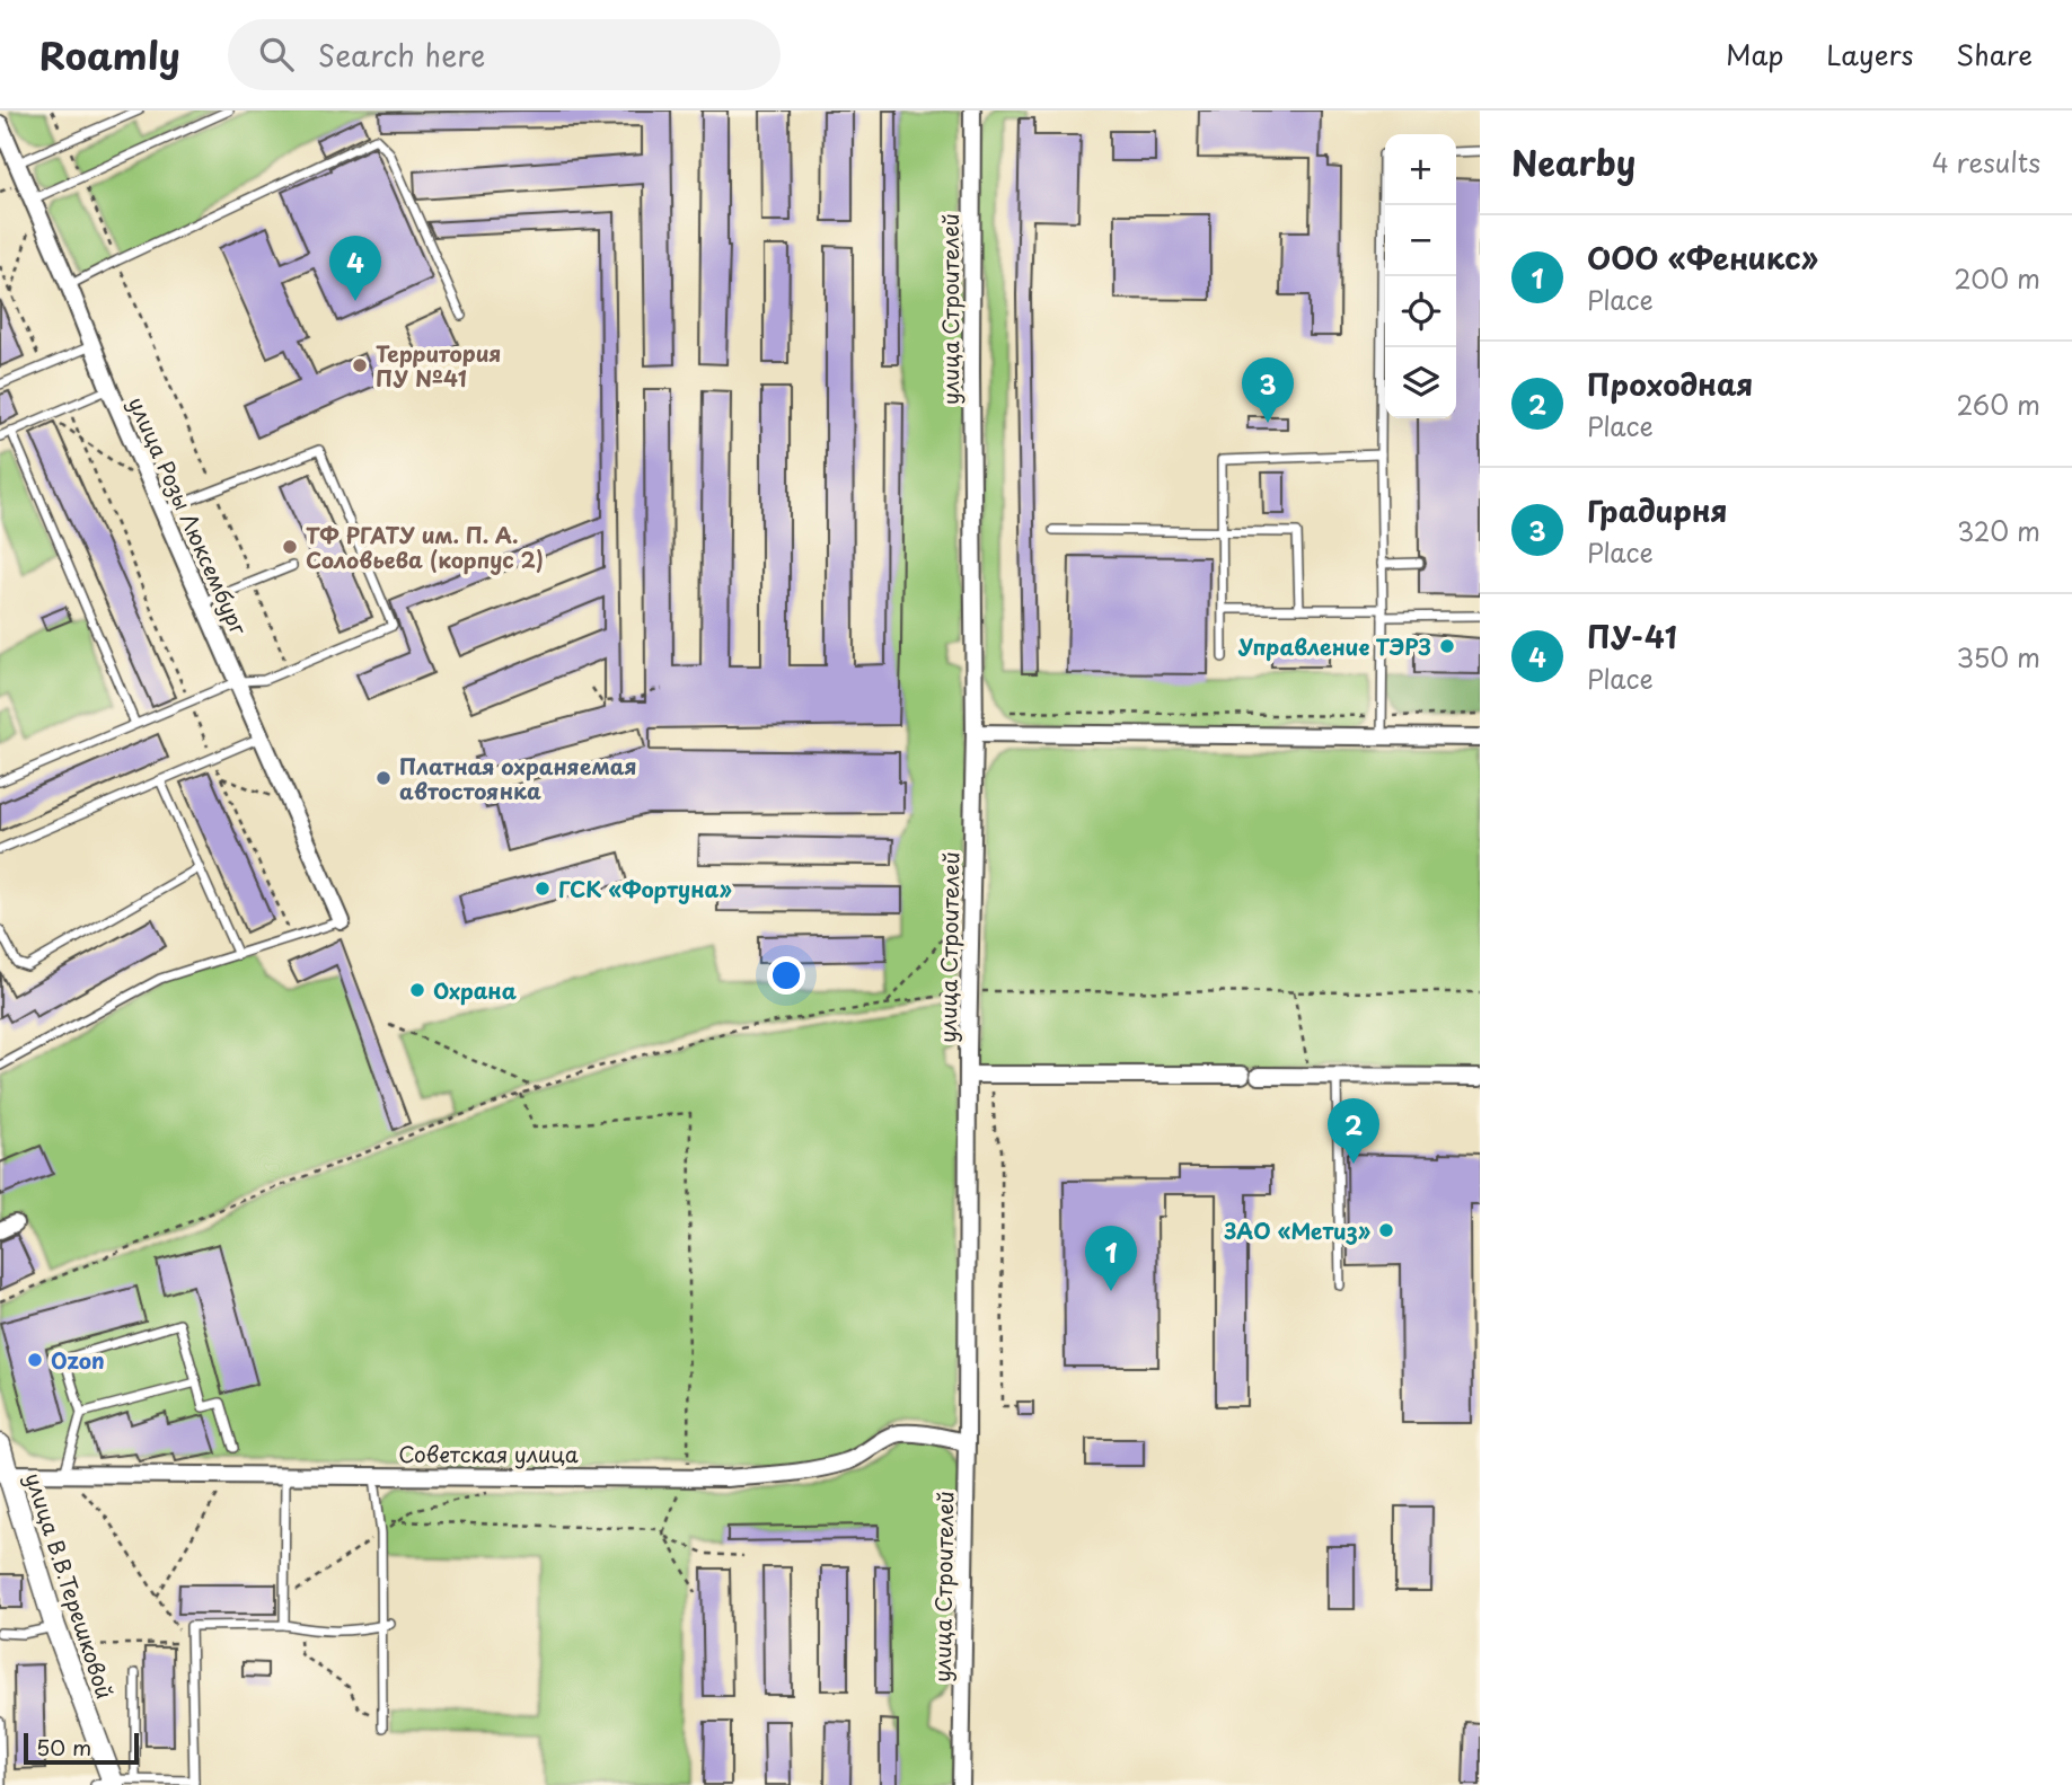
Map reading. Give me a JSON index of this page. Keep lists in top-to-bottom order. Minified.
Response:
{"streets":{"street":["улица Строителей","улица Розы Люксембург","Советская улица","улица В.В.Терешковой"]},"crossings":[["улица Строителей","Советская улица"],["Советская улица","улица В.В.Терешковой"]],"places":["Территория ПУ №41","ТФ РГАТУ им. П. А. Соловьева (корпус 2)","Управление ТЭРЗ","Платная охраняемая автостоянка","ГСК «Фортуна»","Охрана","ЗАО «Метиз»","Ozon"],"scale_bar":"50 m","page":{"header":"Roamly","search":"Search here","nav":["Map","Layers","Share"],"heading":["Nearby","4 results"],"map_buttons":["+","−"],"list":[{"mark":"1","name":"ООО «Феникс»","note":"Place","value":"200 m"},{"mark":"2","name":"Проходная","note":"Place","value":"260 m"},{"mark":"3","name":"Градирня","note":"Place","value":"320 m"},{"mark":"4","name":"ПУ-41","note":"Place","value":"350 m"}],"pins":["4","3","2","1"],"scale":"50 m"}}
